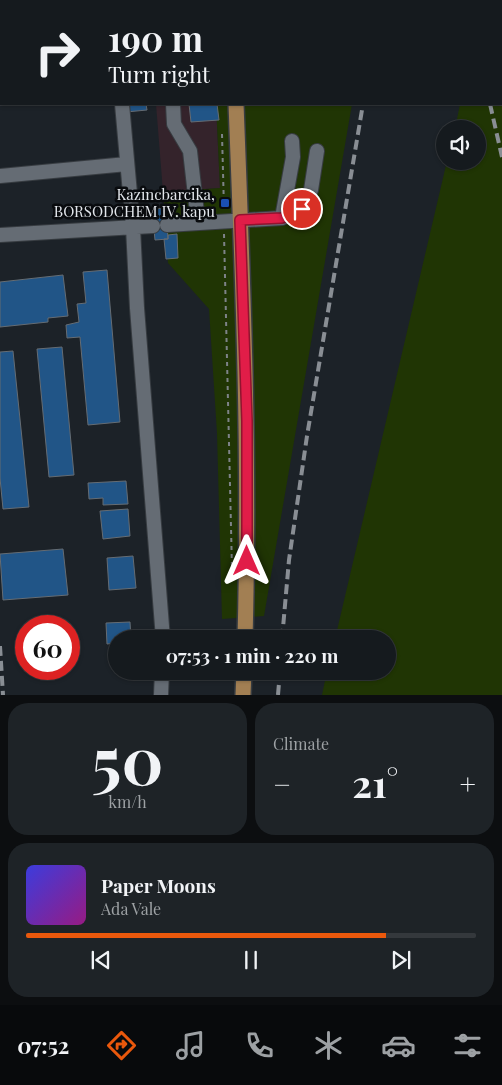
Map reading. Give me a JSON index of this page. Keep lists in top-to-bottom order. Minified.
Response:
{"places":{"transit":["Kazincbarcika, BORSODCHEM IV. kapu"]},"page":{"turn":["190 m","Turn right"],"limit":"60","trip":"07:53 · 1 min · 220 m","tile":[["50","km/h"],"Climate"],"heat":["−","21°","+"],"song":["Paper Moons","Ada Vale"],"tabs":"07:52"}}
